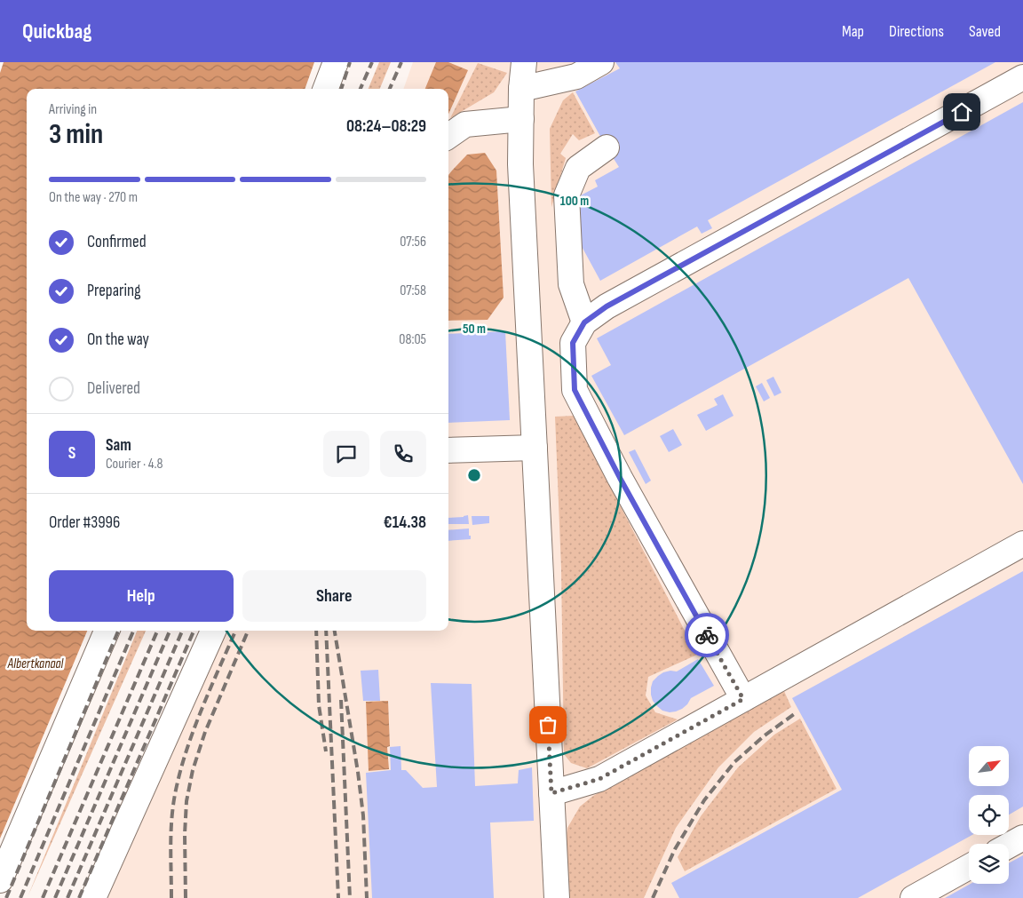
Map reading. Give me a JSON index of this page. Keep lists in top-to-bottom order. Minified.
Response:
{"water":["Albertkanaal"],"north":"top right","page":{"header":"Quickbag","nav":["Map","Directions","Saved"],"heading":["3 min","Arriving in","08:24–08:29"],"panel":["Sam","Courier · 4.8","Order #3996","€14.38"],"bar":"On the way · 270 m","list":[["Confirmed","07:56"],["Preparing","07:58"],["On the way","08:05"],"Delivered"],"round":"S","buttons":["Help","Share"]},"rings":["100 m","50 m"]}
